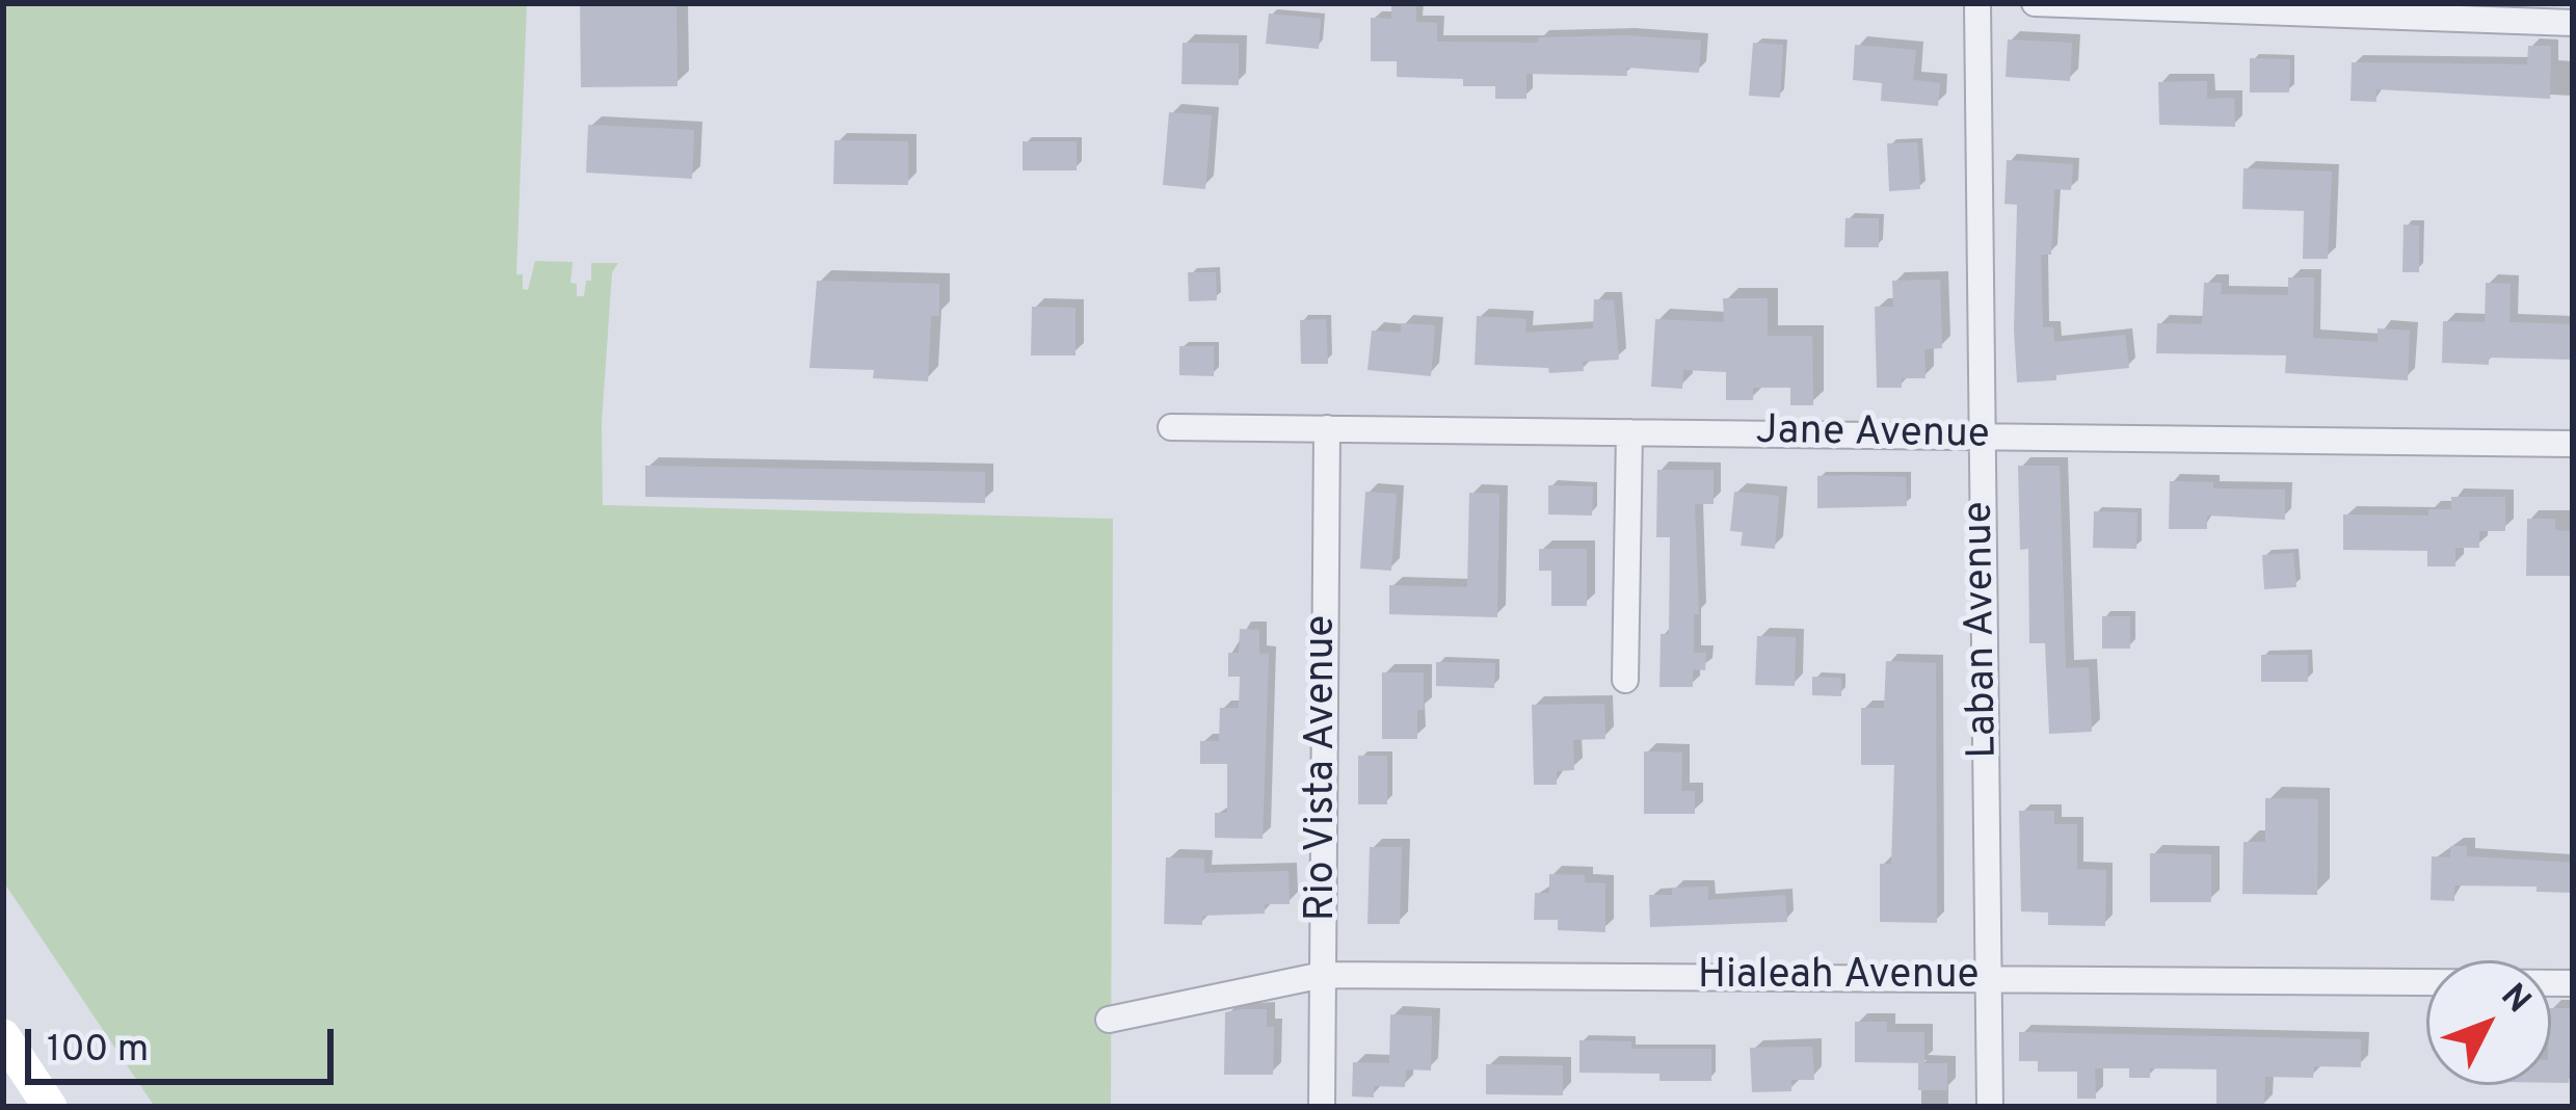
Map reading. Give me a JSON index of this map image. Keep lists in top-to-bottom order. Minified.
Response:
{"streets":{"street":["Jane Avenue","Laban Avenue","Rio Vista Avenue","Hialeah Avenue"]},"crossings":[["Jane Avenue","Laban Avenue"],["Jane Avenue","Rio Vista Avenue"],["Laban Avenue","Hialeah Avenue"],["Rio Vista Avenue","Hialeah Avenue"]],"scale_bar":"100 m","north":"top right"}
